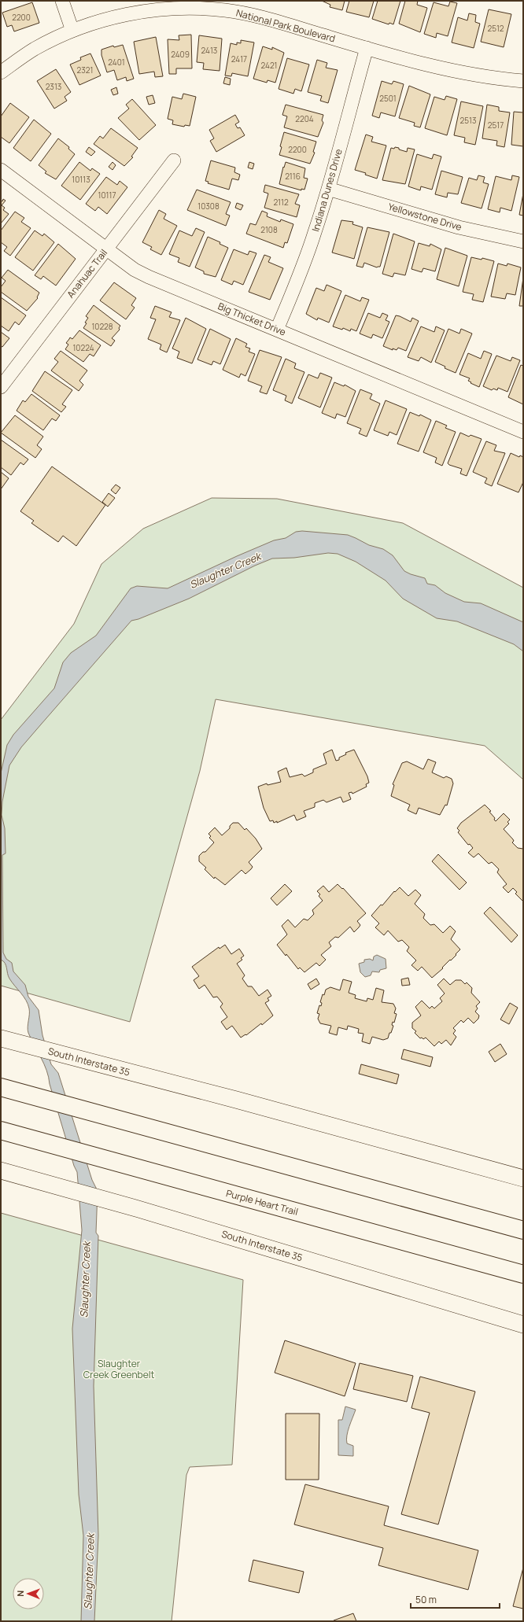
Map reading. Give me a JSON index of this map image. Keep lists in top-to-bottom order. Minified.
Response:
{"streets":{"highway":["Purple Heart Trail"],"main road":["South Interstate 35"],"street":["National Park Boulevard","Indiana Dunes Drive","Yellowstone Drive","Anahuac Trail","Big Thicket Drive"]},"crossings":[["National Park Boulevard","Indiana Dunes Drive"],["Indiana Dunes Drive","Yellowstone Drive"],["Indiana Dunes Drive","Big Thicket Drive"],["Anahuac Trail","Big Thicket Drive"]],"water":["Slaughter Creek"],"parks":["Slaughter Creek Greenbelt"],"house_numbers":["2200","2512","2413","2409","2417","2401","2421","2321","2313","2501","2204","2513","2517","2200","2116","10113","10117","2112","10308","2108","10228","10224"],"scale_bar":"50 m","north":"left"}
